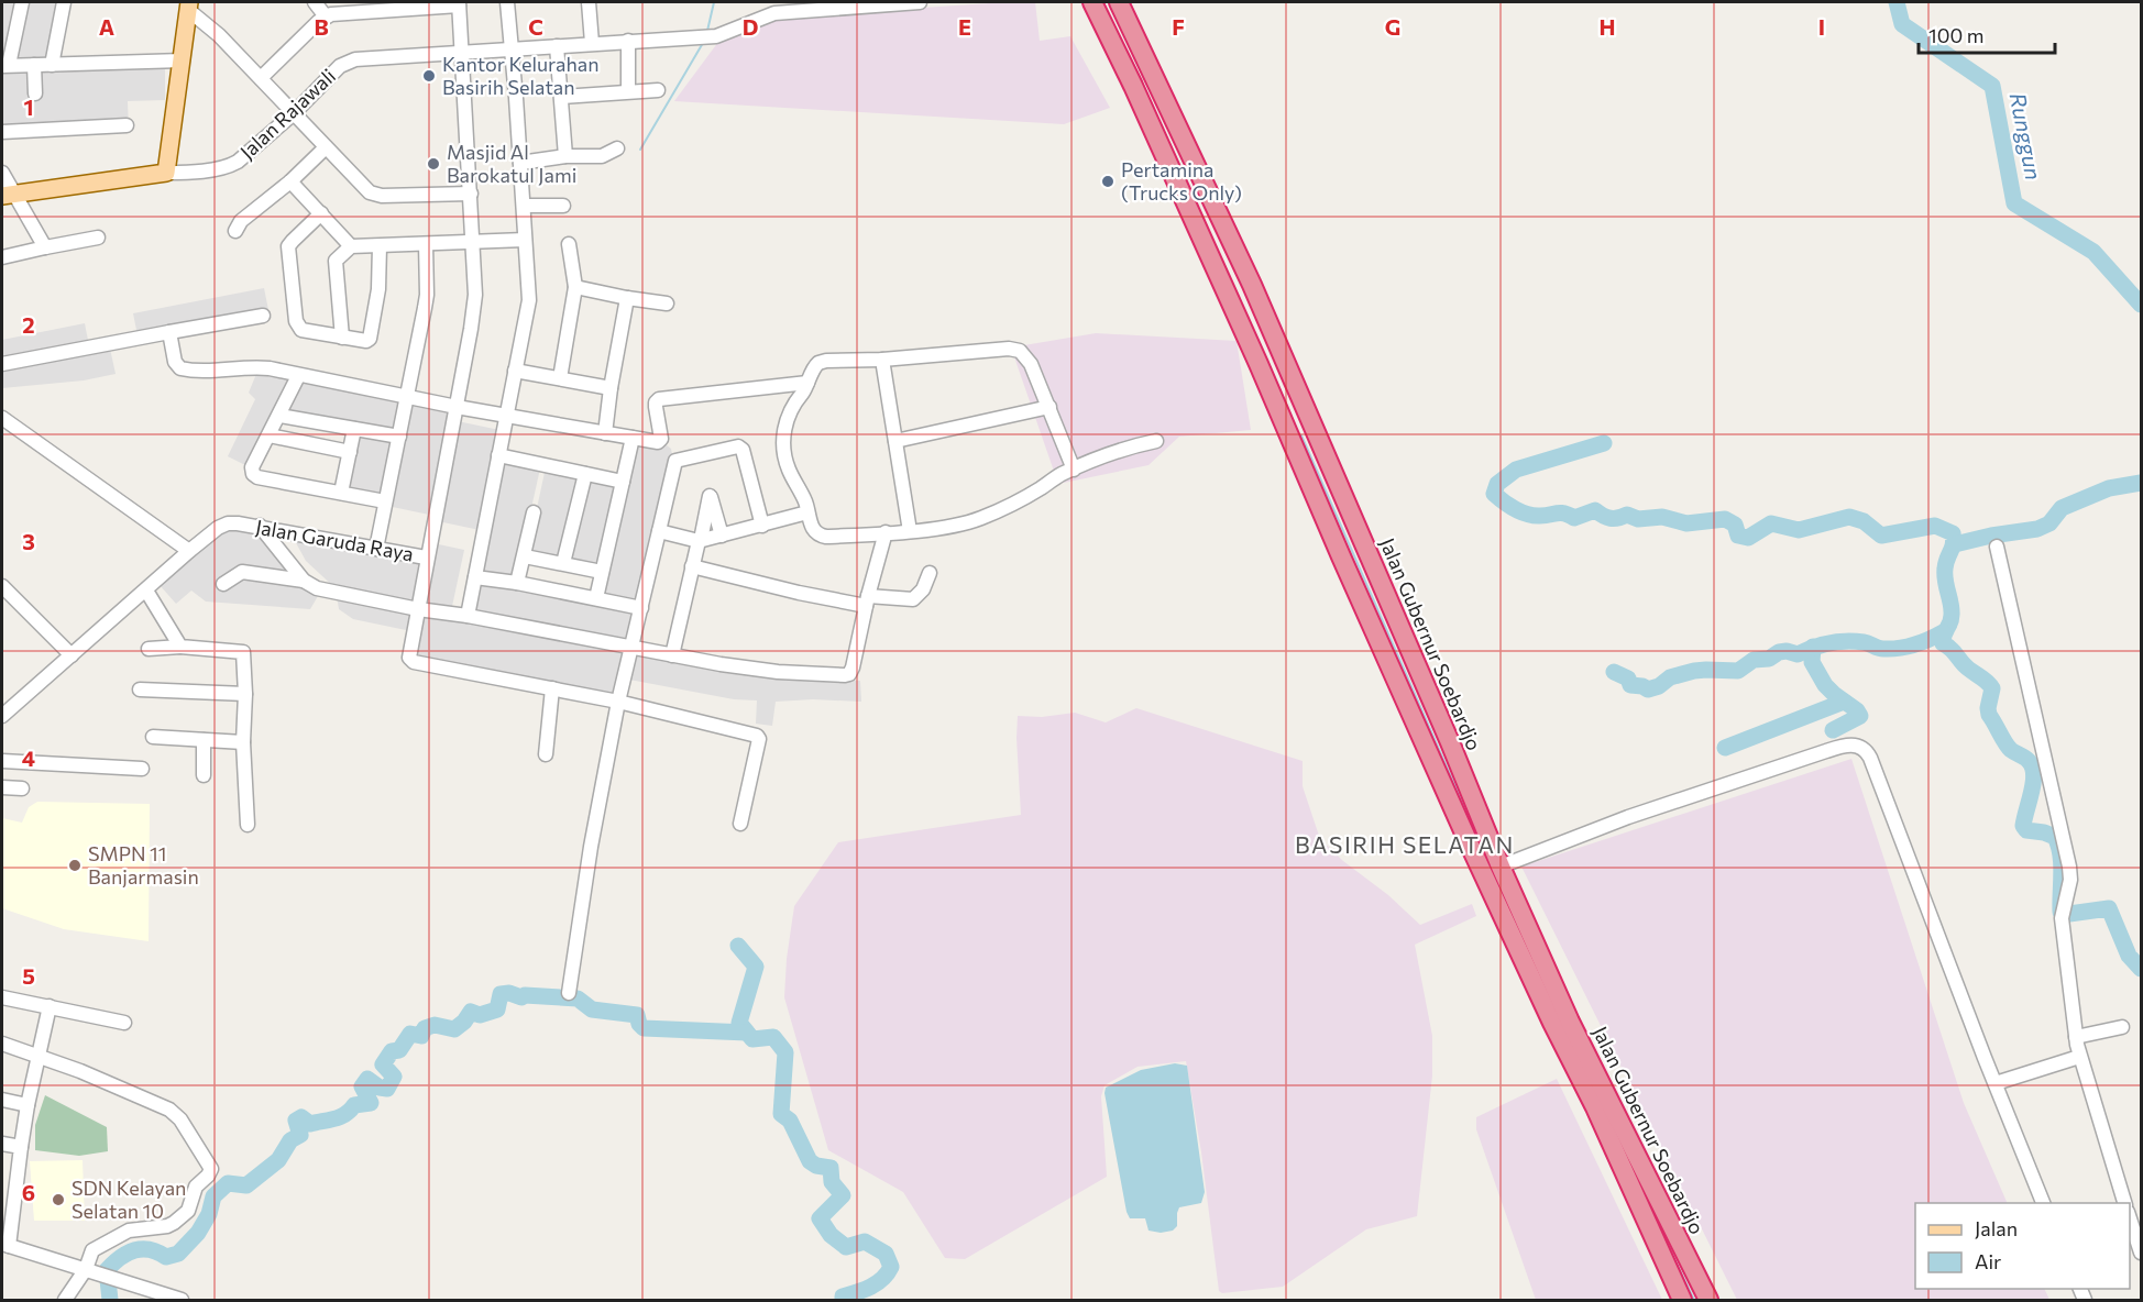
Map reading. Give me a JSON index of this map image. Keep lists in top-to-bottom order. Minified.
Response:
{"streets":{"highway":["Jalan Gubernur Soebardjo"],"street":["Jalan Rajawali","Jalan Garuda Raya"]},"crossings":[["Jalan Rajawali","Jalan Garuda Raya"]],"districts":["BASIRIH SELATAN"],"water":["Runggun"],"places":["Kantor Kelurahan Basirih Selatan","Masjid Al Barokatul Jami","Pertamina (Trucks Only)","SMPN 11 Banjarmasin","SDN Kelayan Selatan 10"],"legend":["Jalan","Air"],"scale_bar":"100 m","grid":{"columns":["A","B","C","D","E","F","G","H","I"],"rows":["1","2","3","4","5","6"]}}
